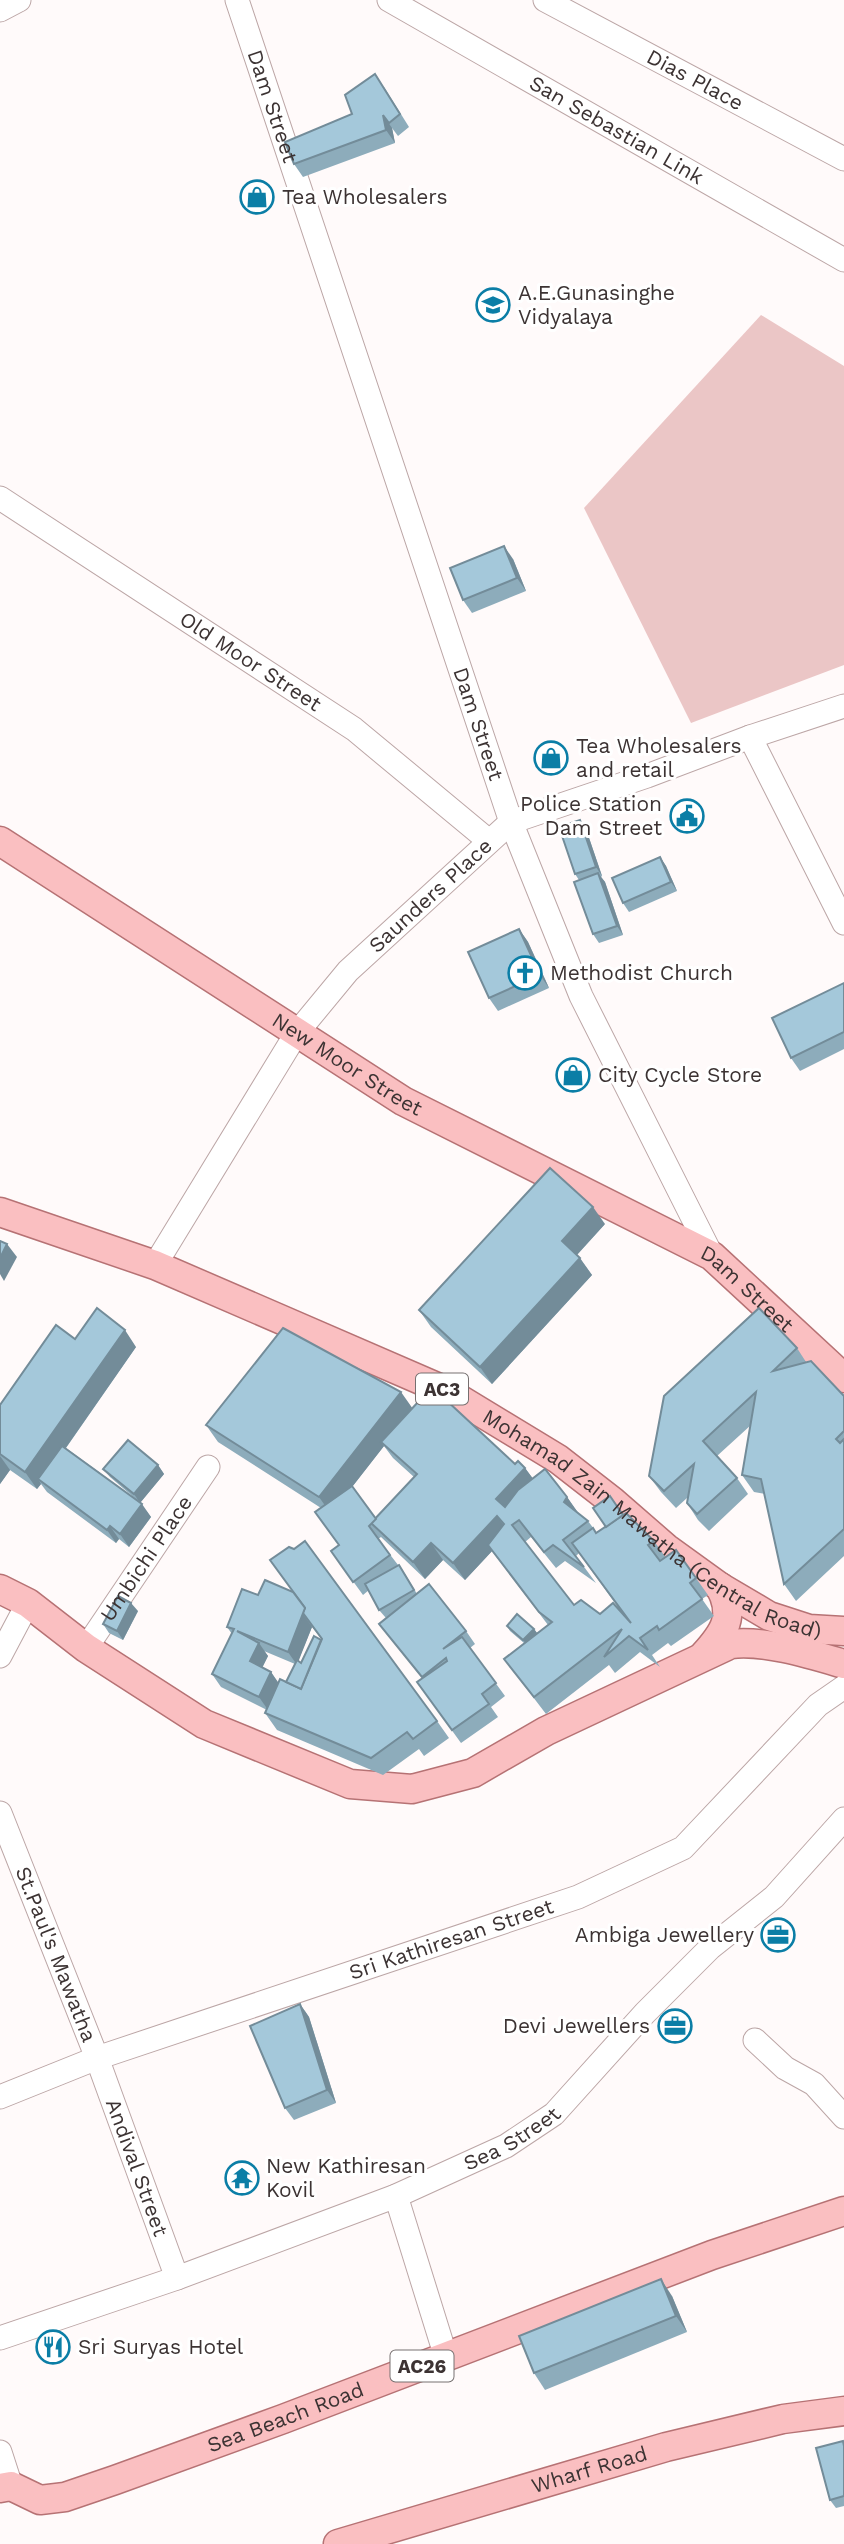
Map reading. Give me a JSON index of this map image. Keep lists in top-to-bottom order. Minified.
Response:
{"streets":{"main road":["Dam Street","New Moor Street","AC3","Mohamad Zain Mawatha (Central Road)","AC26","Sea Beach Road","Wharf Road"],"street":["Dias Place","San Sebastian Link","Old Moor Street","Saunders Place","Umbichi Place","Sri Kathiresan Street","St.Paul's Mawatha","Sea Street","Andival Street"]},"crossings":[["Dam Street","Saunders Place"],["Dam Street","New Moor Street"],["Old Moor Street","Saunders Place"],["Saunders Place","New Moor Street"],["Saunders Place","Mohamad Zain Mawatha (Central Road)"],["Sri Kathiresan Street","St.Paul's Mawatha"],["Sri Kathiresan Street","Andival Street"],["St.Paul's Mawatha","Andival Street"],["Sea Street","Andival Street"]],"places":{"shop":["Tea Wholesalers","Tea Wholesalers and retail","City Cycle Store"],"school or university":["A.E.Gunasinghe Vidyalaya"],"public building":["Police Station Dam Street"],"church":["Methodist Church"],"office":["Ambiga Jewellery","Devi Jewellers"],"temple":["New Kathiresan Kovil"],"restaurant":["Sri Suryas Hotel"]}}
